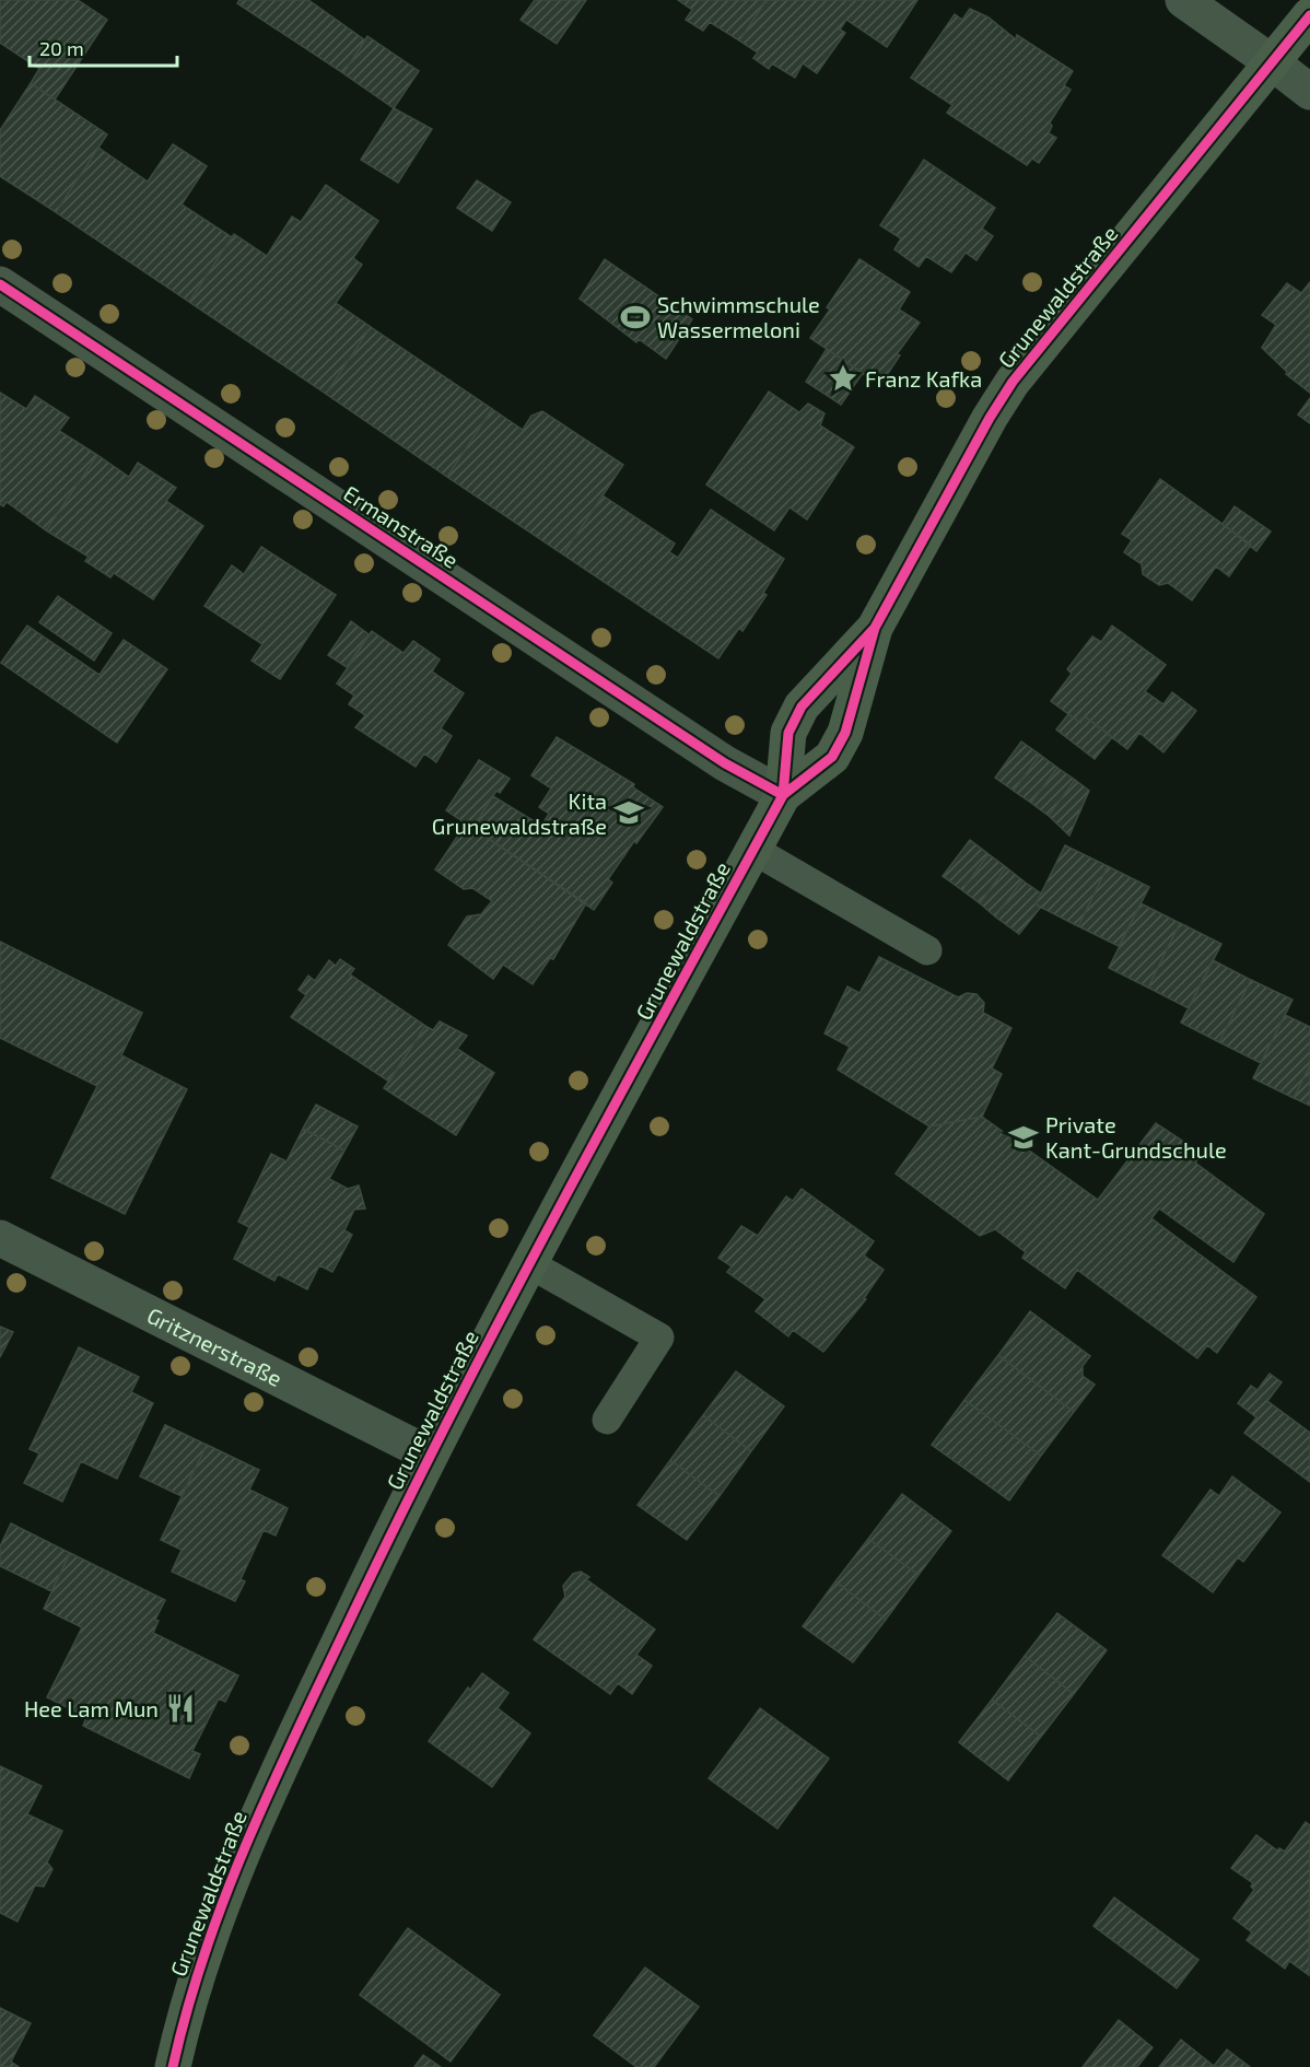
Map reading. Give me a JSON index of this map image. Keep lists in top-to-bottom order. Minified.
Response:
{"streets":{"main road":["Grunewaldstraße"],"street":["Ermanstraße","Gritznerstraße"]},"crossings":[["Grunewaldstraße","Ermanstraße"],["Grunewaldstraße","Gritznerstraße"]],"places":{"sports":["Schwimmschule Wassermeloni"],"place":["Franz Kafka"],"school or university":["Kita Grunewaldstraße","Private Kant-Grundschule"],"restaurant":["Hee Lam Mun"]},"scale_bar":"20 m"}
